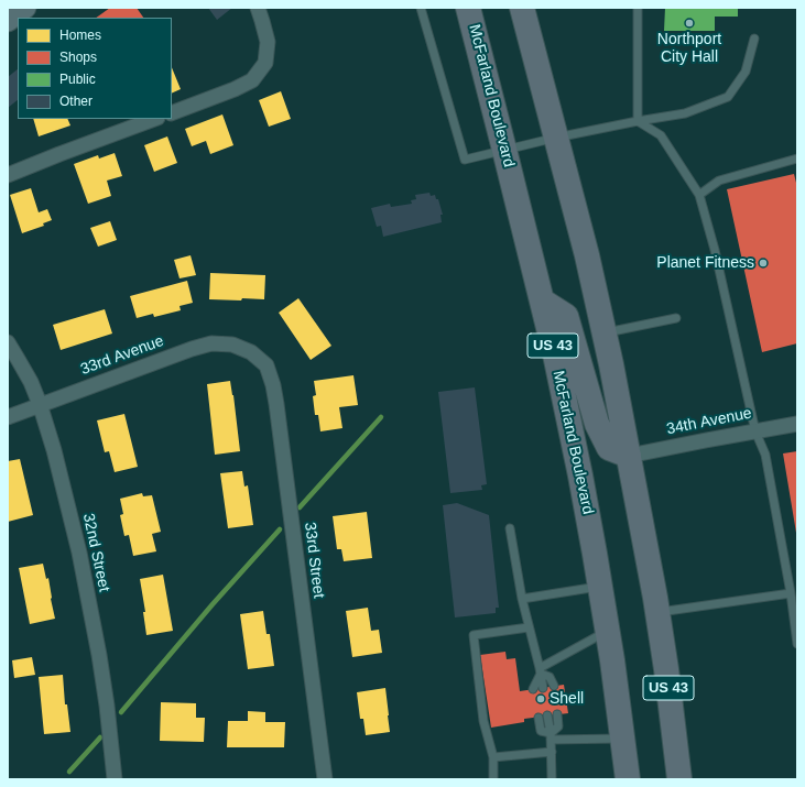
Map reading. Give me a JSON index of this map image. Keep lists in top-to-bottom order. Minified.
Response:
{"streets":{"highway":["McFarland Boulevard","US 43"],"street":["33rd Avenue","34th Avenue","32nd Street","33rd Street"]},"crossings":[["US 43","34th Avenue"],["33rd Avenue","32nd Street"],["33rd Avenue","33rd Street"]],"places":["Northport City Hall","Planet Fitness","Shell"],"legend":["Homes","Shops","Public","Other"]}
